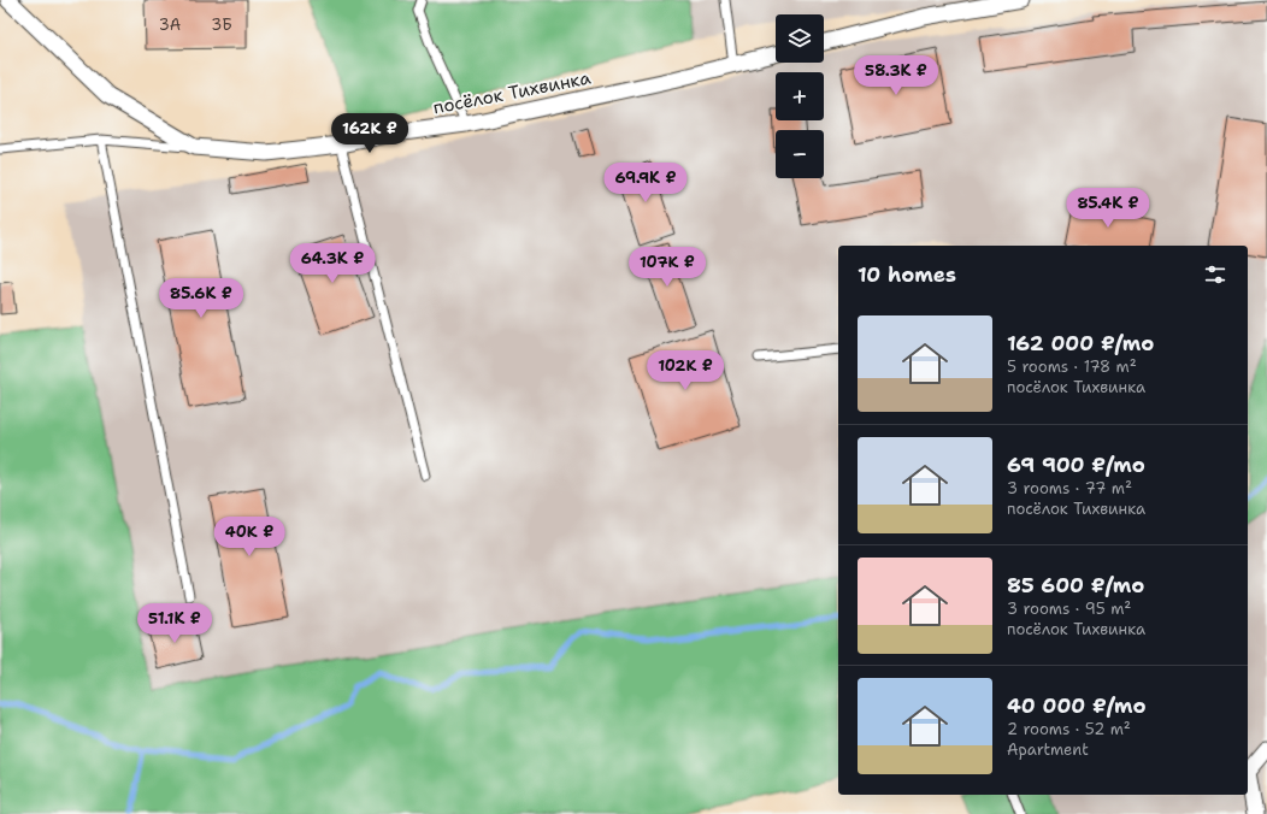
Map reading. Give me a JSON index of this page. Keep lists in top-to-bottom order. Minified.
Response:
{"streets":{"street":["посёлок Тихвинка"]},"house_numbers":["3А","3Б"],"page":{"map_buttons":["+","−"],"price":["58.3K ₽","162K ₽","69.9K ₽","85.4K ₽","64.3K ₽","107K ₽","85.6K ₽","102K ₽","40K ₽","51.1K ₽"],"heading":"10 homes","list":[{"name":"162 000 ₽/mo","note":"5 rooms · 178 m² · посёлок Тихвинка"},{"name":"69 900 ₽/mo","note":"3 rooms · 77 m² · посёлок Тихвинка"},{"name":"85 600 ₽/mo","note":"3 rooms · 95 m² · посёлок Тихвинка"},{"name":"40 000 ₽/mo","note":"2 rooms · 52 m² · Apartment"}]}}
